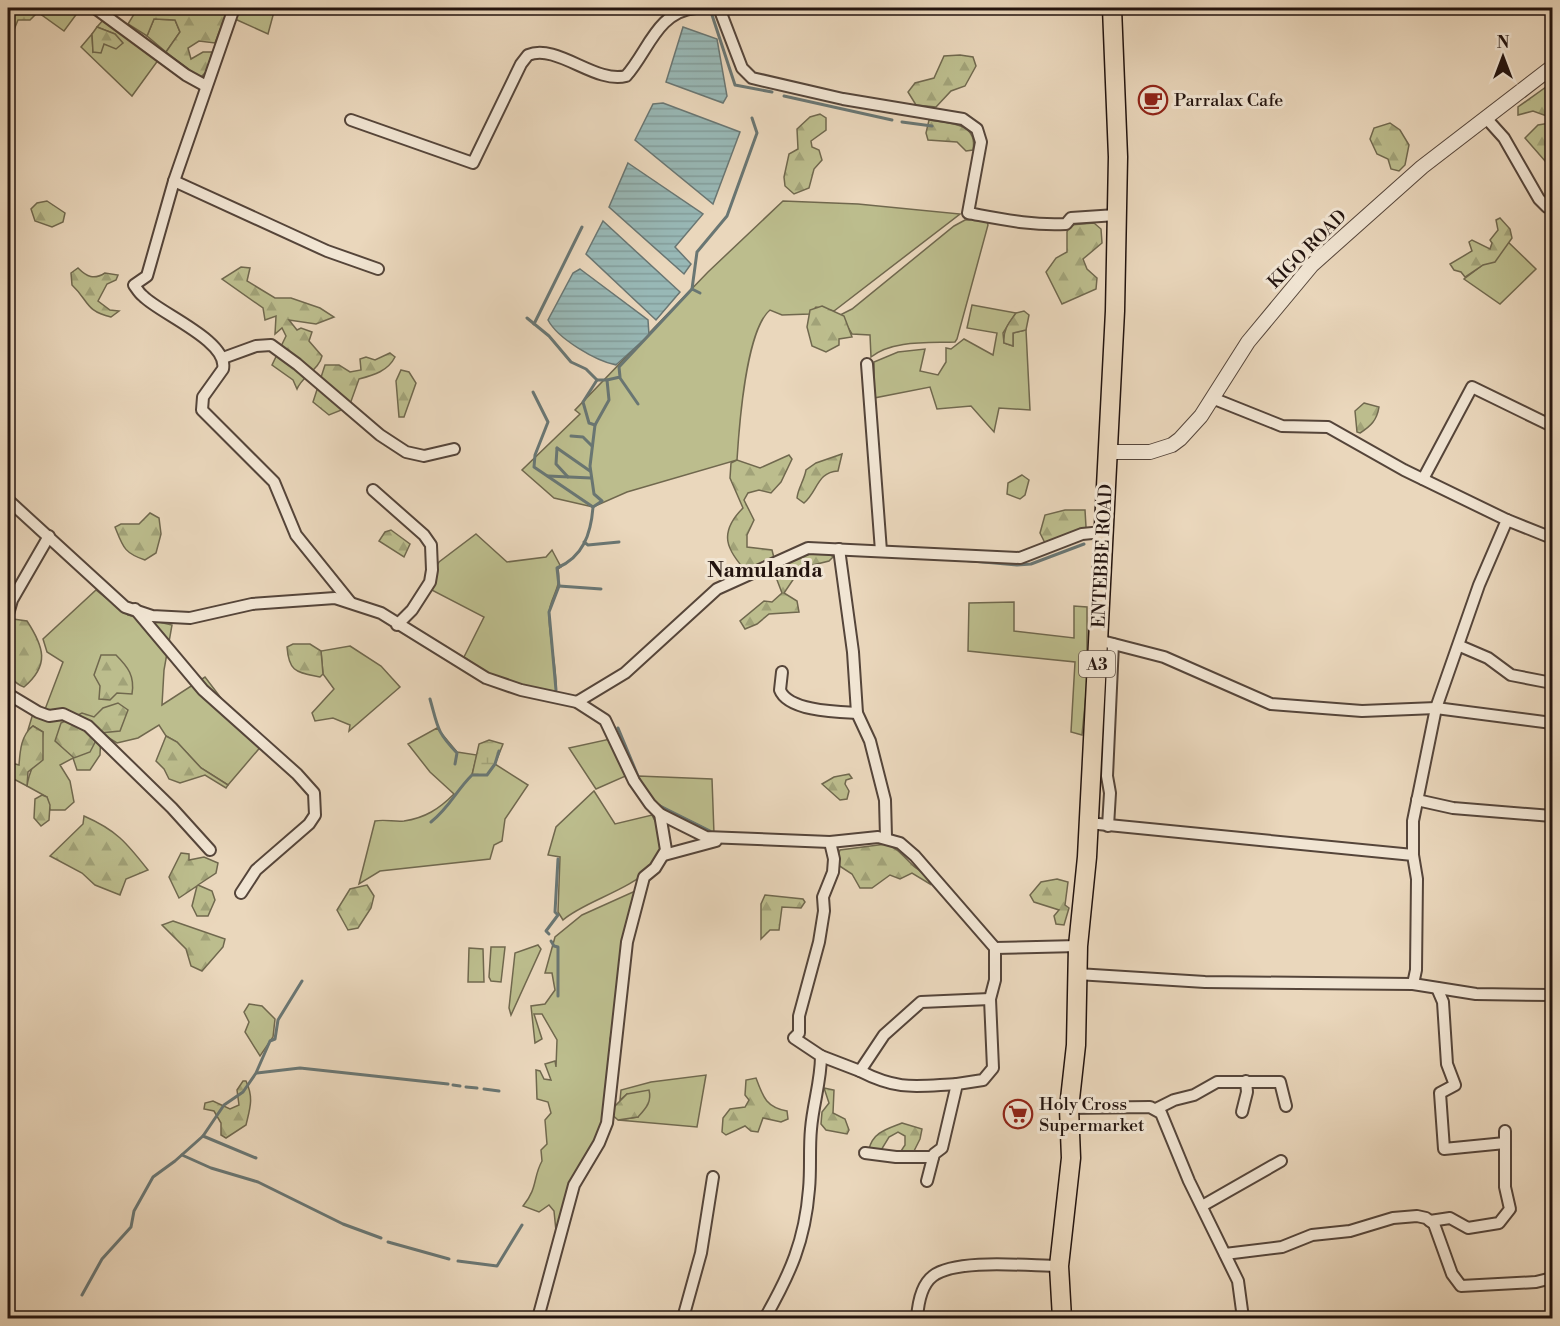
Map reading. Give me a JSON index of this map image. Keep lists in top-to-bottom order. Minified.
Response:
{"streets":{"main road":["ENTEBBE ROAD","A3"],"street":["KIGO ROAD"]},"crossings":[["KIGO ROAD","ENTEBBE ROAD"]],"districts":["Namulanda"],"places":{"cafe":["Parralax Cafe"],"supermarket":["Holy Cross Supermarket"]},"north":"top"}
